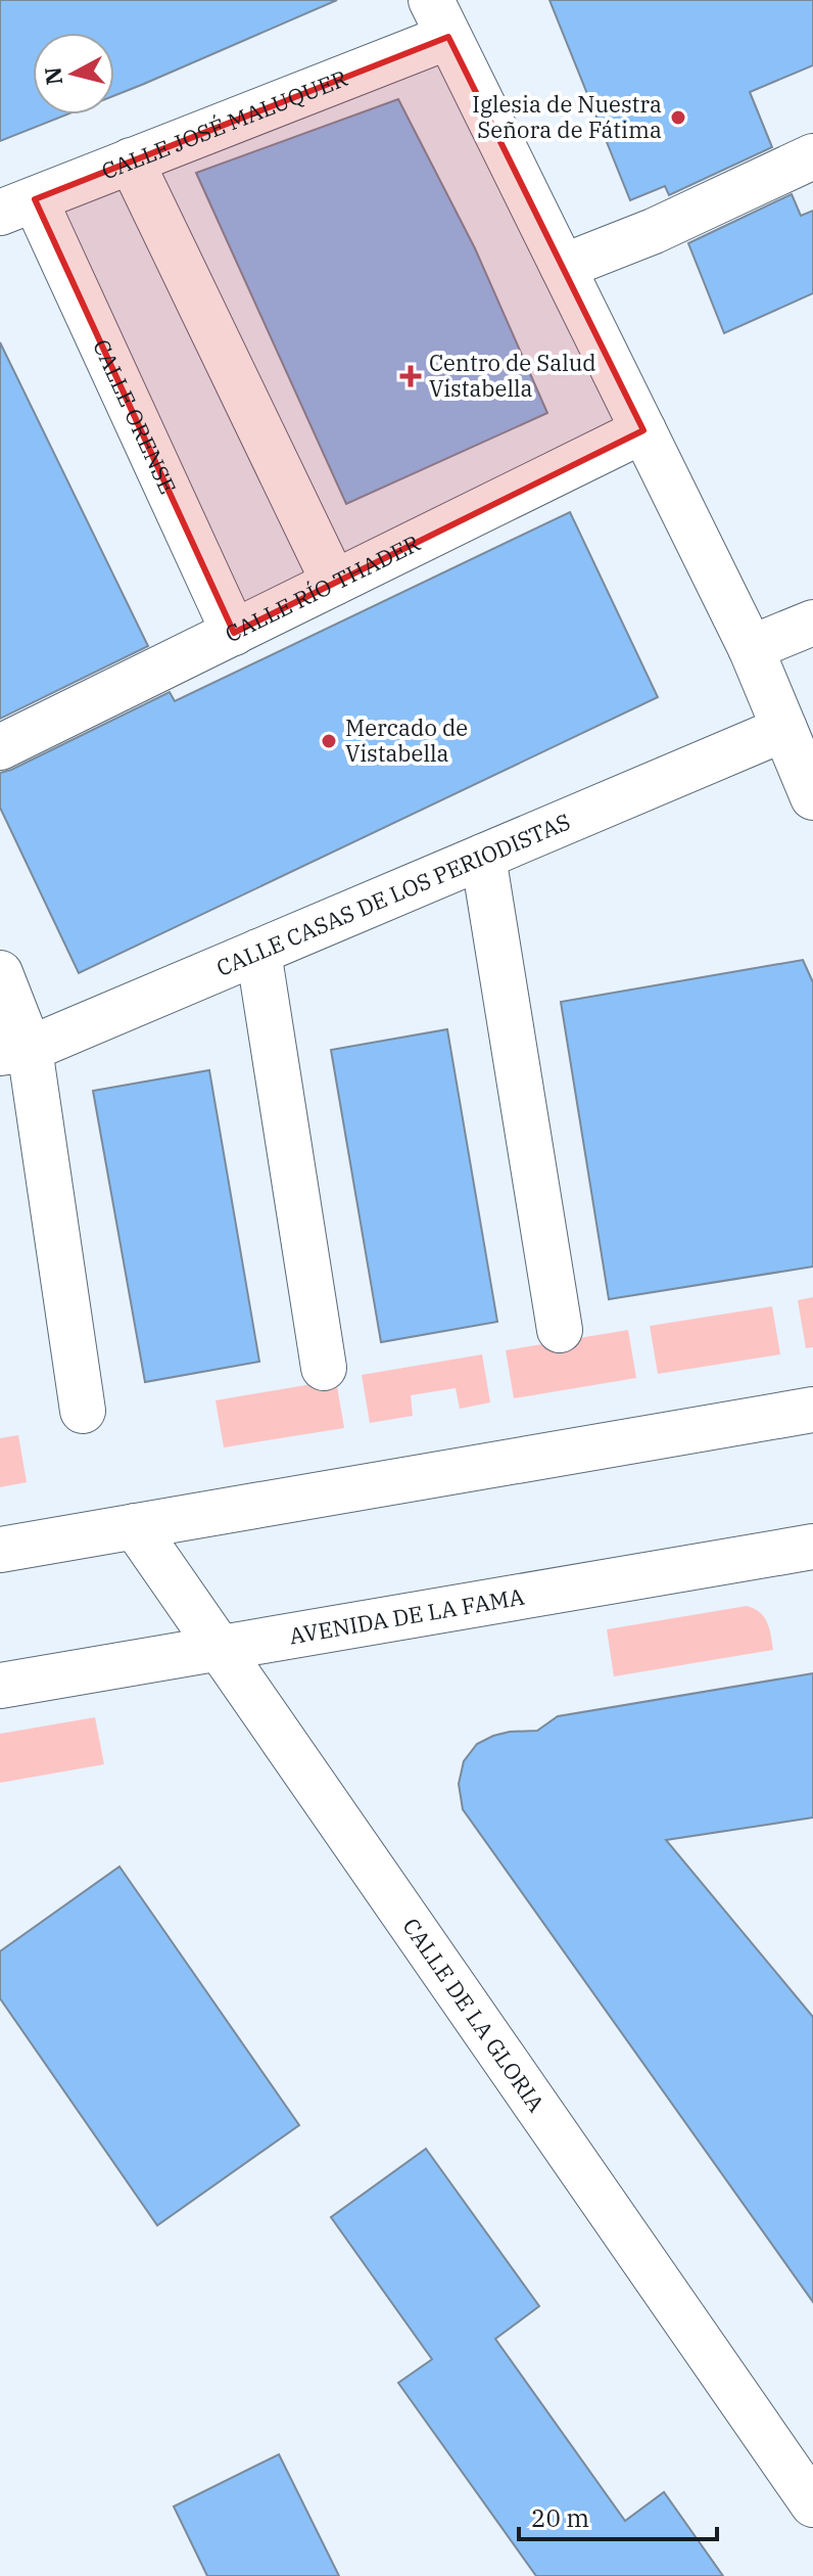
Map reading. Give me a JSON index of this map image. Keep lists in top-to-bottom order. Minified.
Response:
{"streets":{"street":["CALLE JOSÉ MALUQUER","CALLE ORENSE","CALLE RÍO THADER","CALLE CASAS DE LOS PERIODISTAS","AVENIDA DE LA FAMA","CALLE DE LA GLORIA"]},"crossings":[["CALLE JOSÉ MALUQUER","CALLE ORENSE"],["CALLE ORENSE","CALLE RÍO THADER"],["AVENIDA DE LA FAMA","CALLE DE LA GLORIA"]],"places":{"other":["Iglesia de Nuestra Señora de Fátima","Mercado de Vistabella"],"health":["Centro de Salud Vistabella"]},"scale_bar":"20 m","north":"left"}
